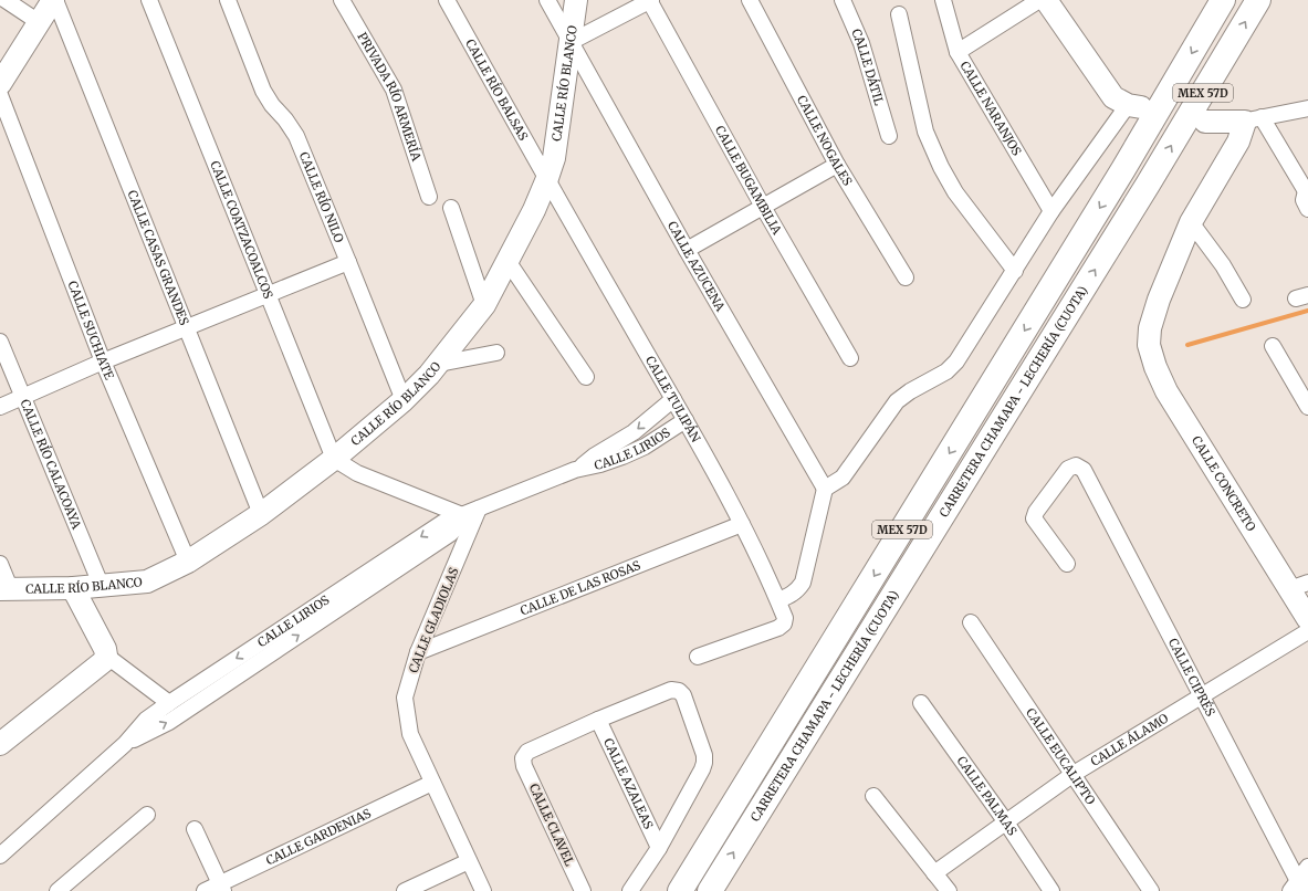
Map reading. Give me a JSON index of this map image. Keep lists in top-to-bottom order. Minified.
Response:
{"streets":{"highway":["MEX 57D","CARRETERA CHAMAPA - LECHERÍA (CUOTA)"],"street":["CALLE DÁTIL","CALLE RÍO BLANCO","CALLE RÍO BALSAS","PRIVADA RÍO ARMERÍA","CALLE NARANJOS","CALLE NOGALES","CALLE BUGAMBILIA","CALLE RÍO NILO","CALLE COATZACOALCOS","CALLE CASAS GRANDES","CALLE AZUCENA","CALLE SUCHIATE","CALLE TULIPÁN","CALLE LIRIOS","CALLE RÍO CALACOAYA","CALLE CONCRETO","CALLE DE LAS ROSAS","CALLE GLADIOLAS","CALLE CIPRÉS","CALLE ÁLAMO","CALLE EUCALIPTO","CALLE AZALEAS","CALLE PALMAS","CALLE CLAVEL","CALLE GARDENIAS"]},"crossings":[["CALLE RÍO BLANCO","CALLE RÍO BALSAS"],["CALLE RÍO BLANCO","CALLE RÍO NILO"],["CALLE RÍO BLANCO","CALLE COATZACOALCOS"],["CALLE RÍO BLANCO","CALLE CASAS GRANDES"],["CALLE RÍO BLANCO","CALLE AZUCENA"],["CALLE RÍO BLANCO","CALLE SUCHIATE"],["CALLE RÍO BLANCO","CALLE TULIPÁN"],["CALLE RÍO BLANCO","CALLE RÍO CALACOAYA"],["CALLE RÍO BALSAS","CALLE TULIPÁN"],["CALLE TULIPÁN","CALLE LIRIOS"],["CALLE TULIPÁN","CALLE DE LAS ROSAS"],["CALLE LIRIOS","CALLE GLADIOLAS"],["CALLE DE LAS ROSAS","CALLE GLADIOLAS"],["CALLE GLADIOLAS","CALLE GARDENIAS"],["CALLE CIPRÉS","CALLE ÁLAMO"],["CALLE ÁLAMO","CALLE EUCALIPTO"],["CALLE ÁLAMO","CALLE PALMAS"],["CALLE AZALEAS","CALLE CLAVEL"]]}
